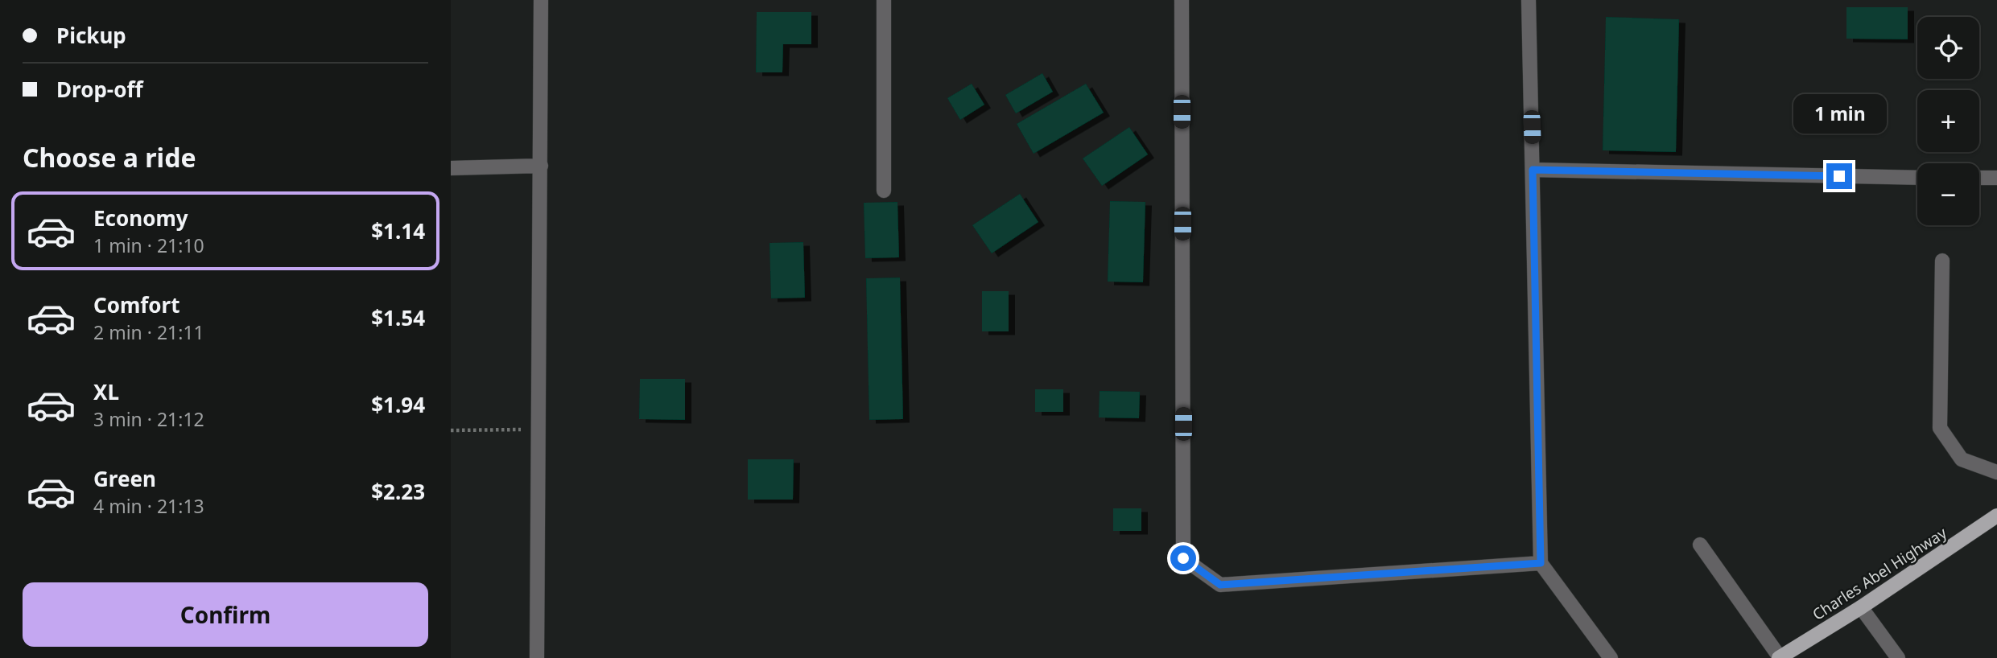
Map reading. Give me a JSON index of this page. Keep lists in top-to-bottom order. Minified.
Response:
{"streets":{"main road":["Charles Abel Highway"]},"page":{"banner":["Pickup","Drop-off"],"map_buttons":["+","−"],"bubble":"1 min","heading":"Choose a ride","list":[{"name":"Economy","note":"1 min · 21:10","value":"$1.14"},{"name":"Comfort","note":"2 min · 21:11","value":"$1.54"},{"name":"XL","note":"3 min · 21:12","value":"$1.94"},{"name":"Green","note":"4 min · 21:13","value":"$2.23"}],"buttons":"Confirm"}}
